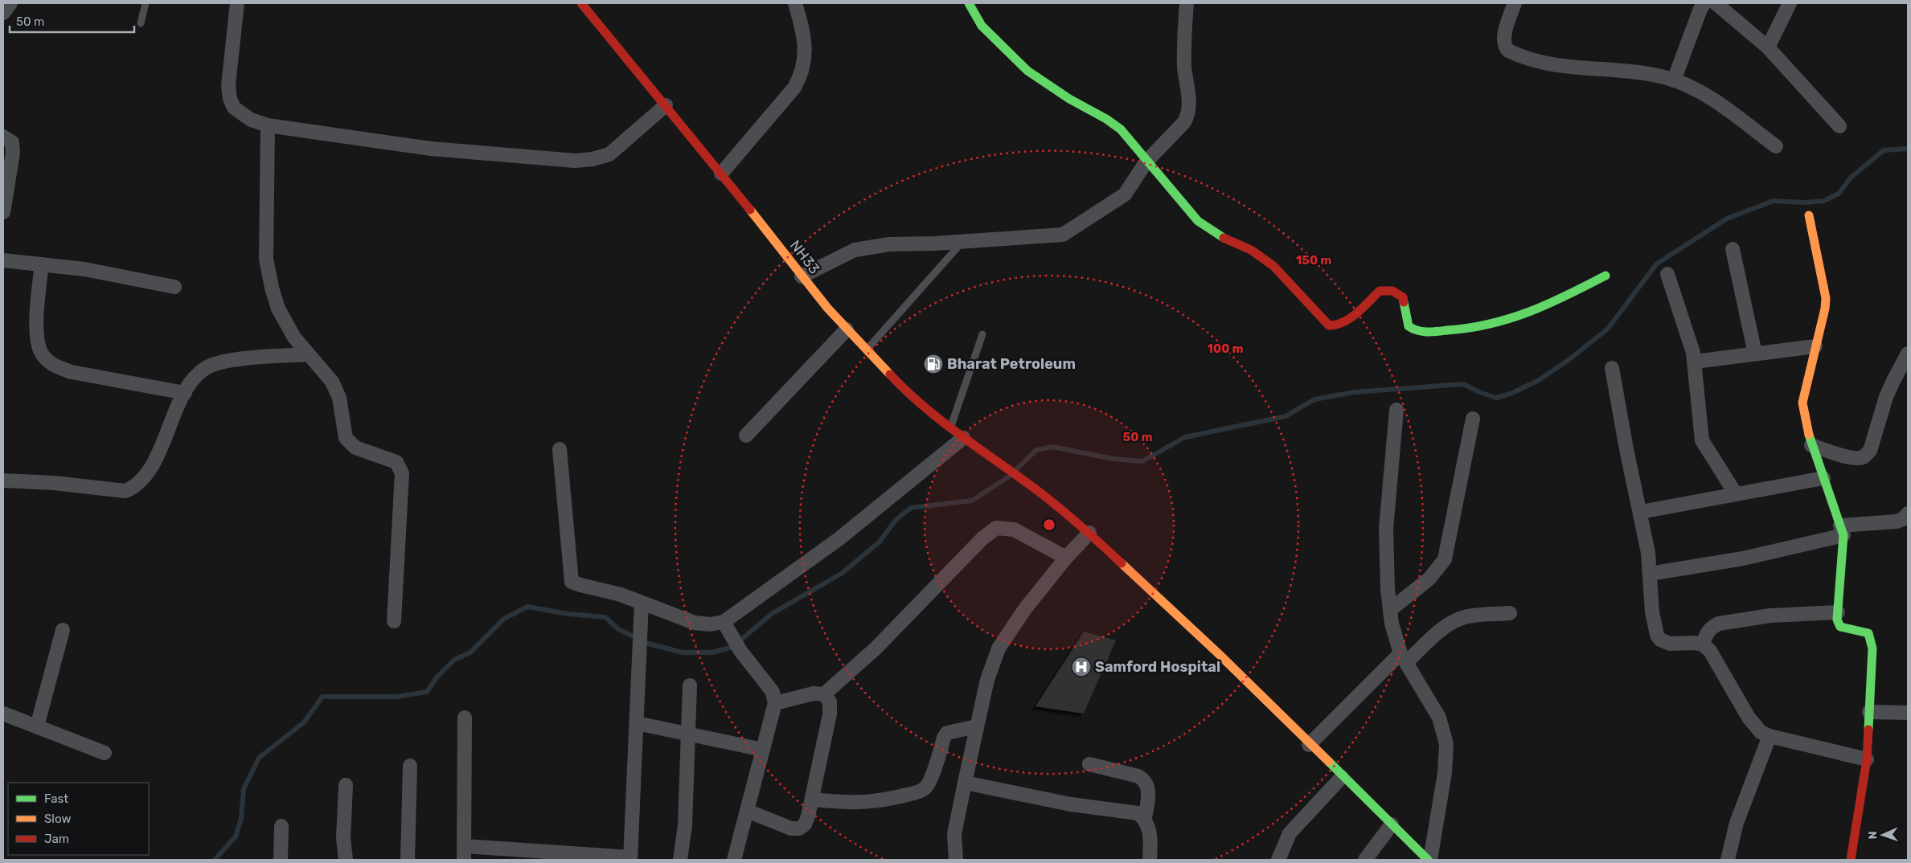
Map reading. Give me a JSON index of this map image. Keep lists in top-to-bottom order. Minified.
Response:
{"streets":{"street":["NH33"]},"places":{"fuel station":["Bharat Petroleum"],"hospital":["Samford Hospital"]},"legend":["Fast","Slow","Jam"],"scale_bar":"50 m","north":"left","rings":["150 m","100 m","50 m"]}
